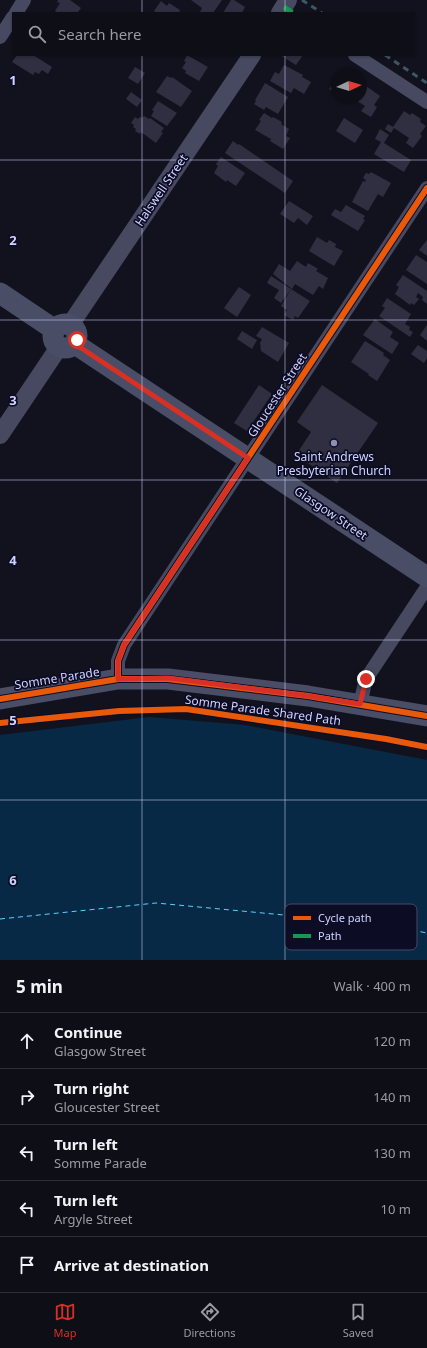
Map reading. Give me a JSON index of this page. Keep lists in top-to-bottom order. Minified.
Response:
{"streets":{"main road":["Glasgow Street","Somme Parade"],"street":["Halswell Street","Gloucester Street"],"cycle path":["Somme Parade Shared Path"]},"crossings":[["Halswell Street","Glasgow Street"],["Gloucester Street","Glasgow Street"],["Gloucester Street","Somme Parade"]],"places":["Saint Andrews Presbyterian Church"],"legend":["Cycle path","Path"],"north":"right","page":{"search":"Search here","heading":["5 min","Walk · 400 m"],"list":[["Continue","Glasgow Street","120 m"],["Turn right","Gloucester Street","140 m"],["Turn left","Somme Parade","130 m"],["Turn left","Argyle Street","10 m"],"Arrive at destination"],"nav":["Map","Directions","Saved"]},"grid":{"rows":["1","2","3","4","5","6"]}}
